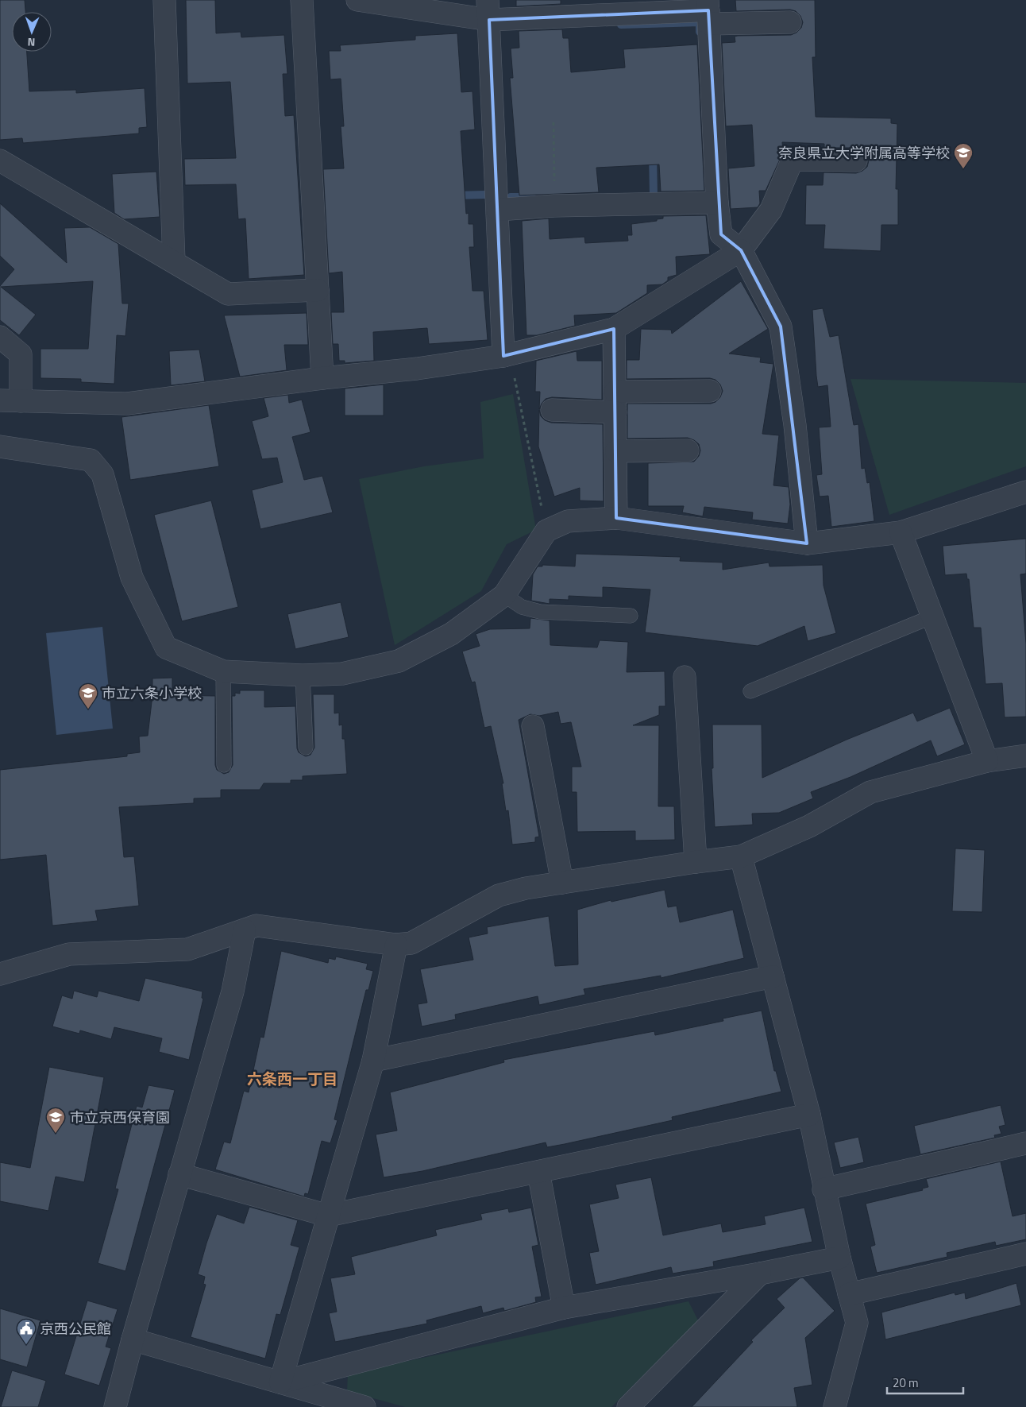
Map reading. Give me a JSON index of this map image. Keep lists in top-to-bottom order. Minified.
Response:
{"districts":["六条西一丁目"],"places":{"school or university":["奈良県立大学附属高等学校","市立六条小学校","市立京西保育園"],"public building":["京西公民館"]},"scale_bar":"20 m","north":"bottom"}
